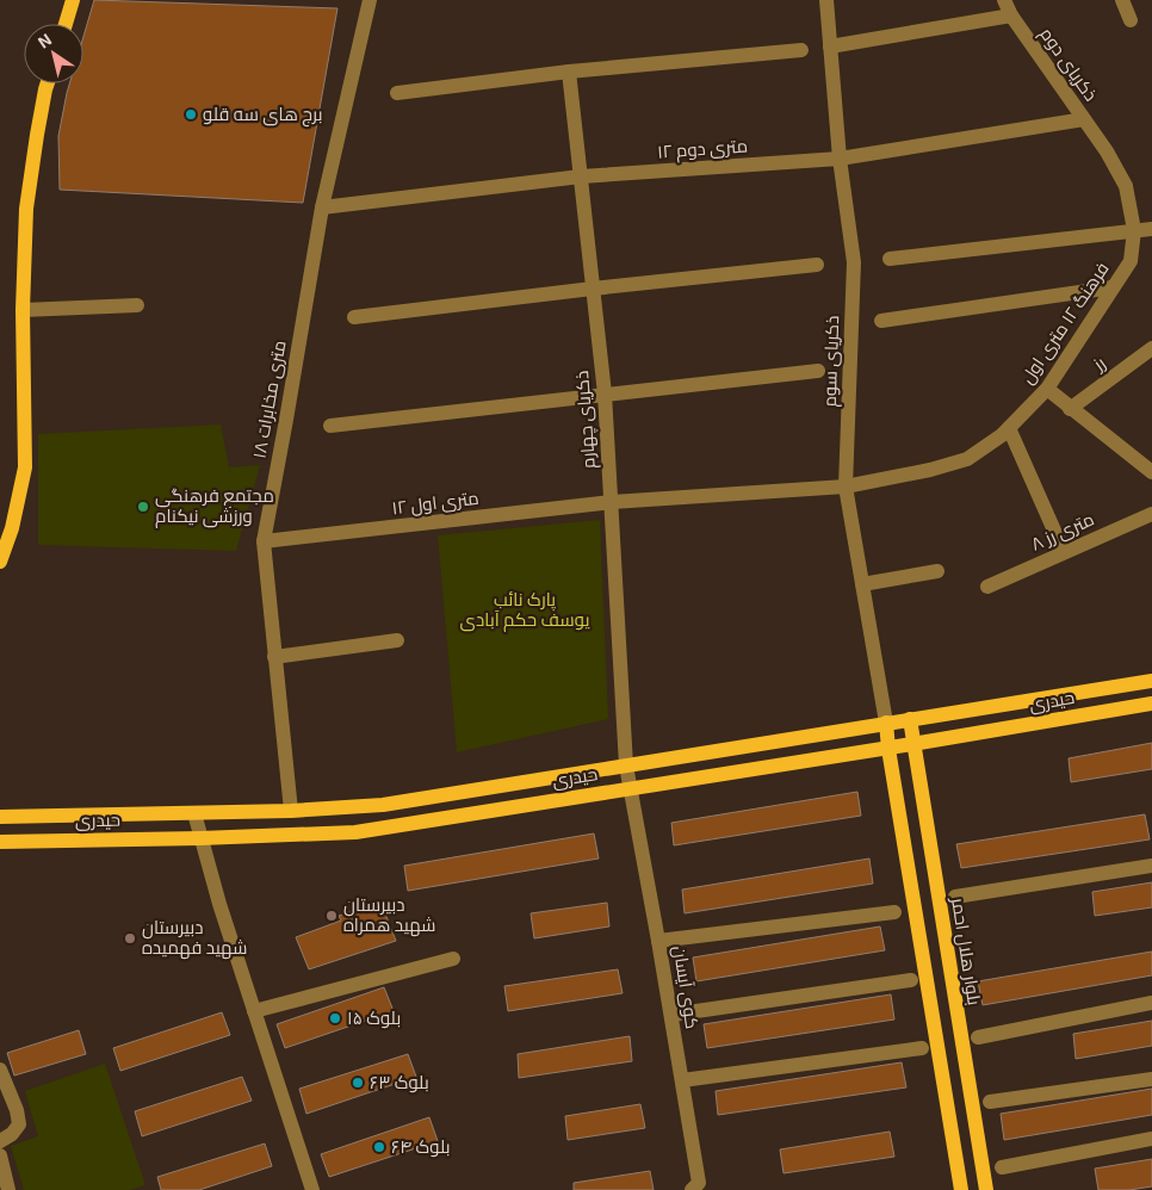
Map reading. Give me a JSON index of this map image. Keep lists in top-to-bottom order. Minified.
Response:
{"streets":{"main road":["حیدری","بلوار هلال احمر"],"street":["ذکریای دوم","۱۲ متری دوم","فرهنگ ۱۲ متری اول","ذکریای سوم","رز","۱۸ متری مخابرات","ذکریای چهارم","۱۲ متری اول","۸ متری رز","کوی آیسان"]},"crossings":[["ذکریای دوم","۱۲ متری دوم"],["ذکریای دوم","فرهنگ ۱۲ متری اول"],["۱۲ متری دوم","فرهنگ ۱۲ متری اول"],["۱۲ متری دوم","ذکریای سوم"],["۱۲ متری دوم","۱۸ متری مخابرات"],["۱۲ متری دوم","ذکریای چهارم"],["فرهنگ ۱۲ متری اول","ذکریای سوم"],["فرهنگ ۱۲ متری اول","ذکریای چهارم"],["فرهنگ ۱۲ متری اول","۱۲ متری اول"],["ذکریای سوم","حیدری"],["۱۸ متری مخابرات","۱۲ متری اول"],["۱۸ متری مخابرات","حیدری"],["ذکریای چهارم","۱۲ متری اول"],["ذکریای چهارم","حیدری"],["ذکریای چهارم","کوی آیسان"],["حیدری","بلوار هلال احمر"],["حیدری","کوی آیسان"]],"parks":["پارک نائب یوسف حکم آبادی"],"places":["برج های سه قلو","مجتمع فرهنگی ورزشی نیکنام","دبیرستان شهید همراه","دبیرستان شهید فهمیده","بلوک ۱۵","بلوک ۶۳","بلوک ۶۴"],"north":"top left"}
